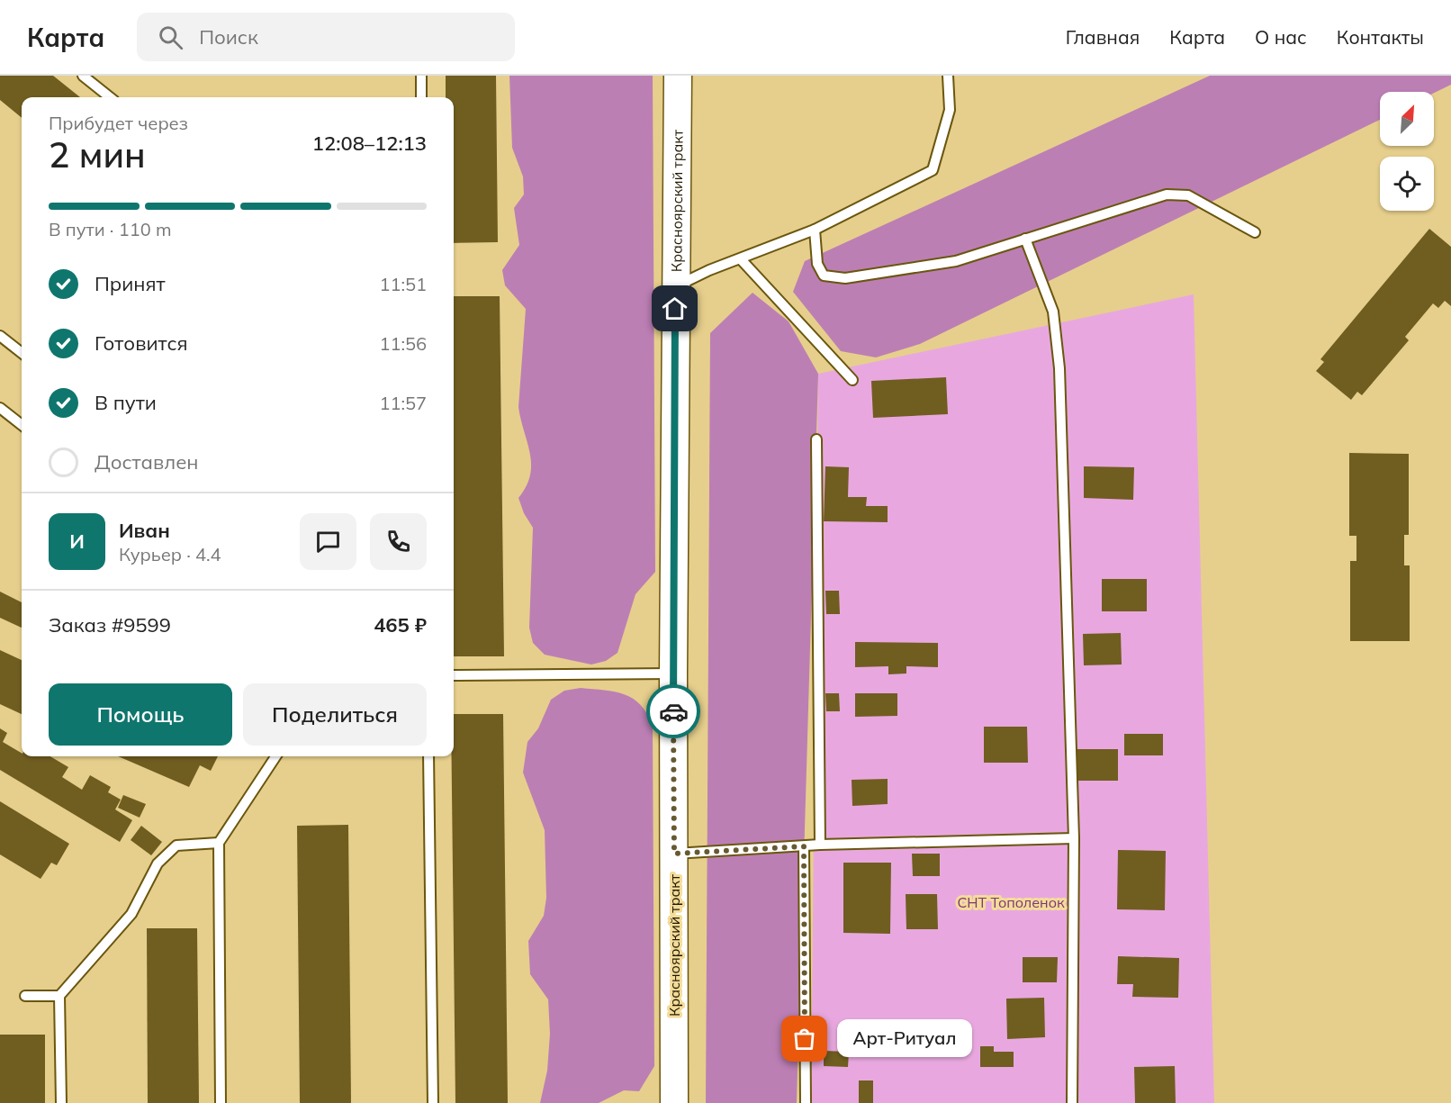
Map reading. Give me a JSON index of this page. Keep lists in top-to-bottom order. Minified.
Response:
{"streets":{"main road":["Красноярский тракт"]},"parks":["СНТ Тополенок"],"places":["Арт-Ритуал"],"north":"top right","page":{"header":"Карта","search":"Поиск","nav":["Главная","Карта","О нас","Контакты"],"heading":["2 мин","Прибудет через","12:08–12:13"],"panel":["Иван","Курьер · 4.4","Заказ #9599","465 ₽"],"bar":"В пути · 110 m","list":[["Принят","11:51"],["Готовится","11:56"],["В пути","11:57"],"Доставлен"],"round":"И","buttons":["Помощь","Поделиться"],"bubble":"Арт-Ритуал"}}
